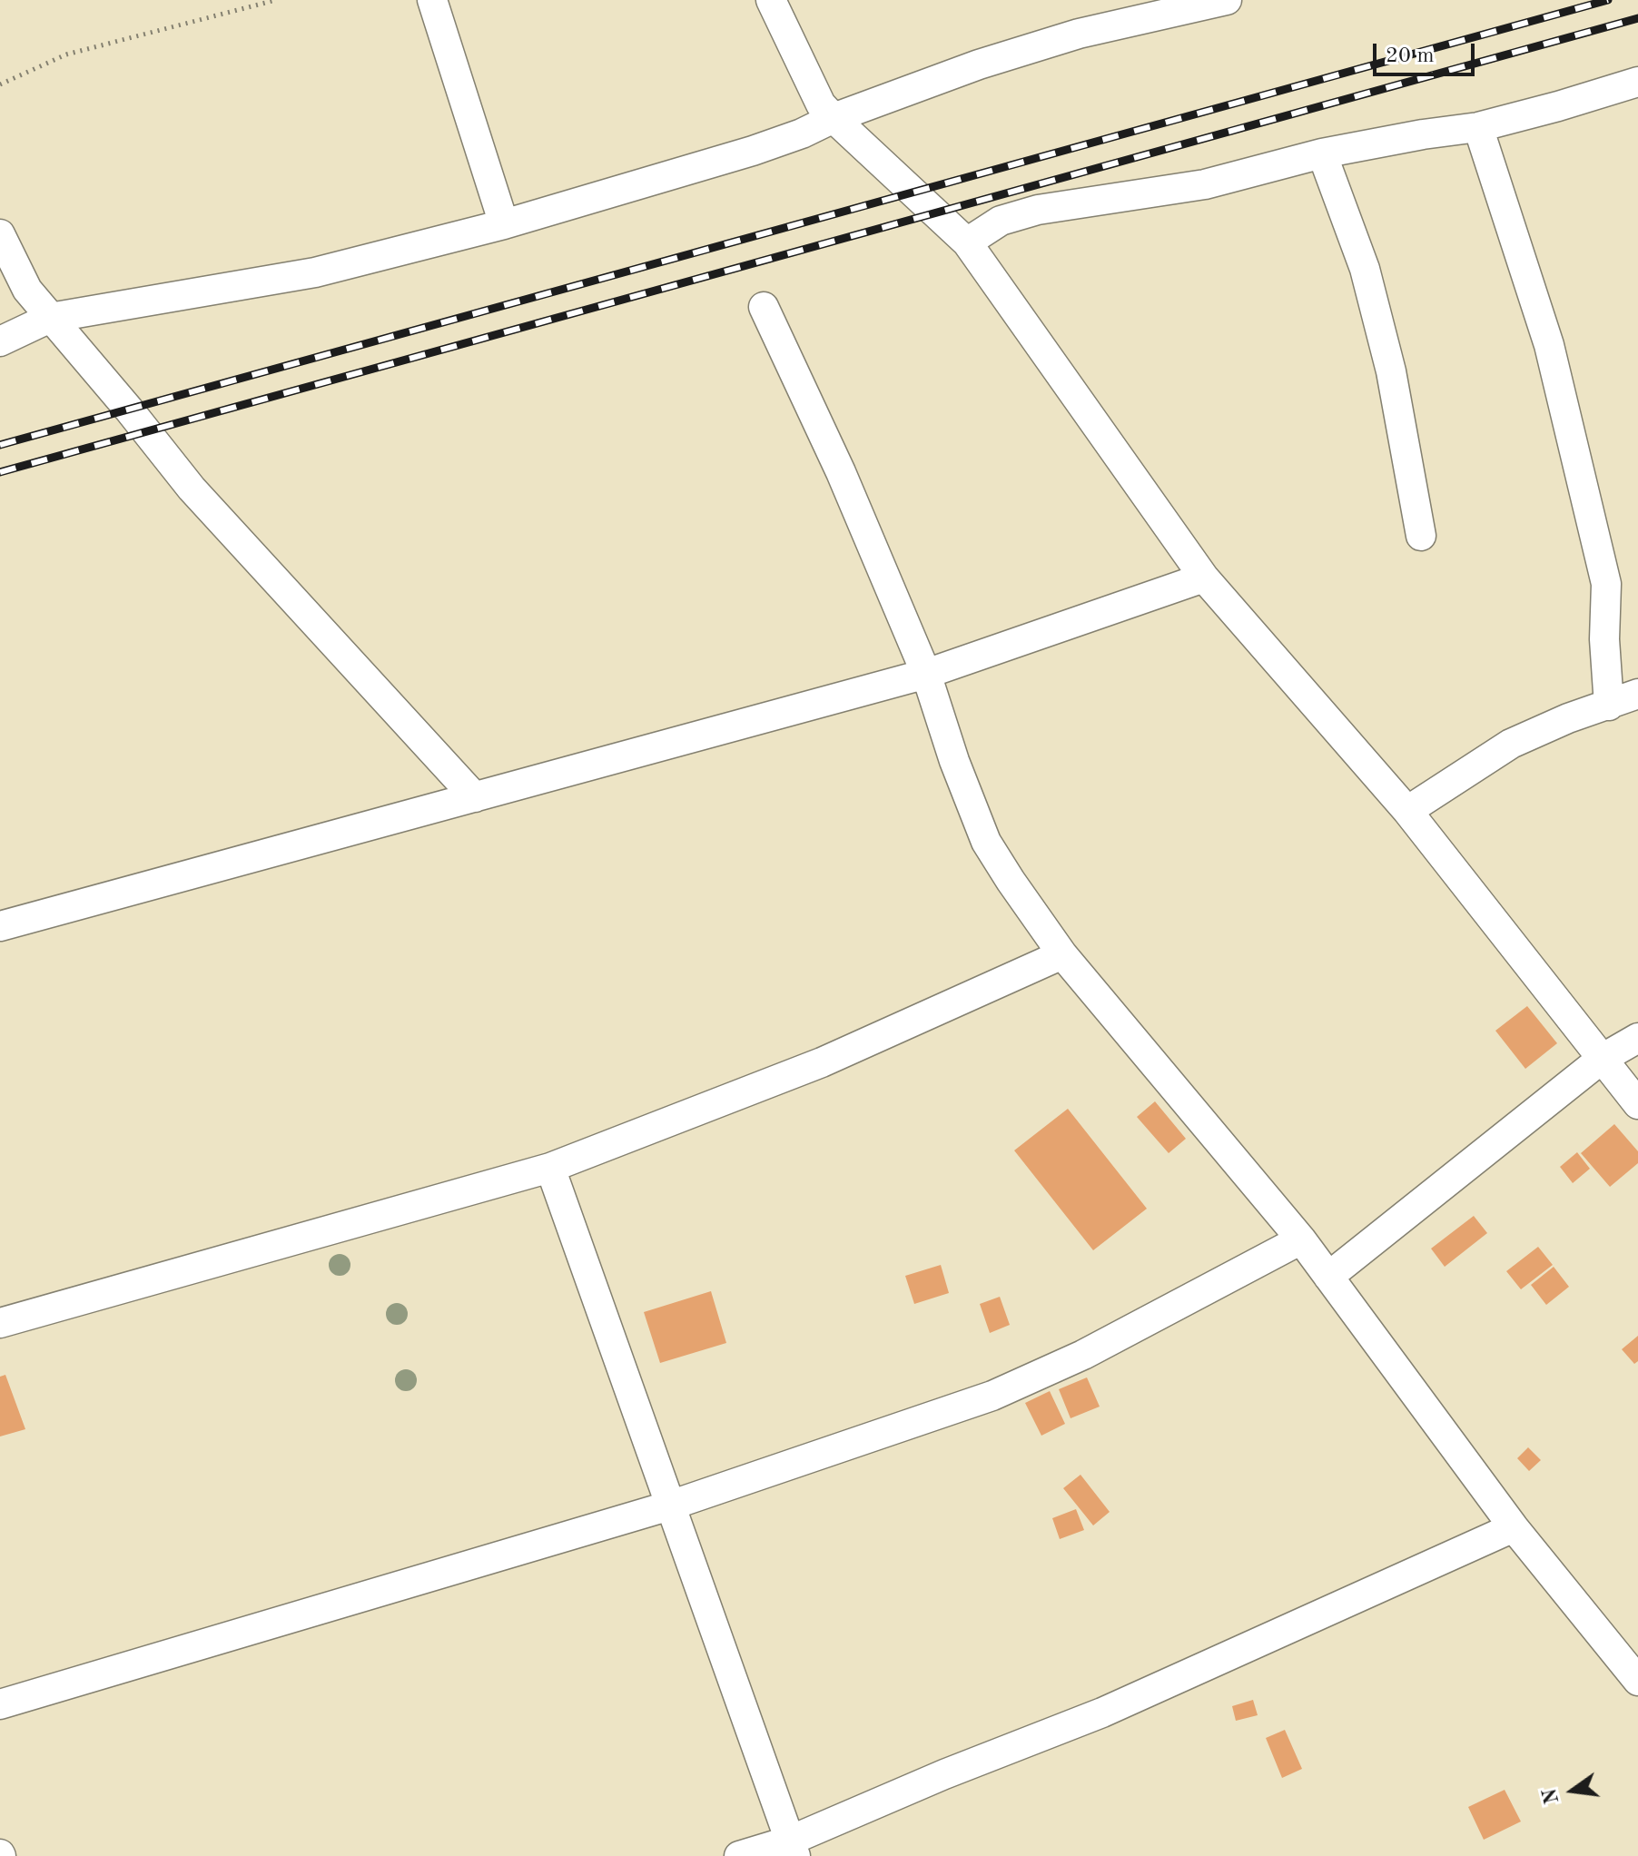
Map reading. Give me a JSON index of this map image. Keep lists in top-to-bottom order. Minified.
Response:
{"scale_bar":"20 m","north":"left"}
